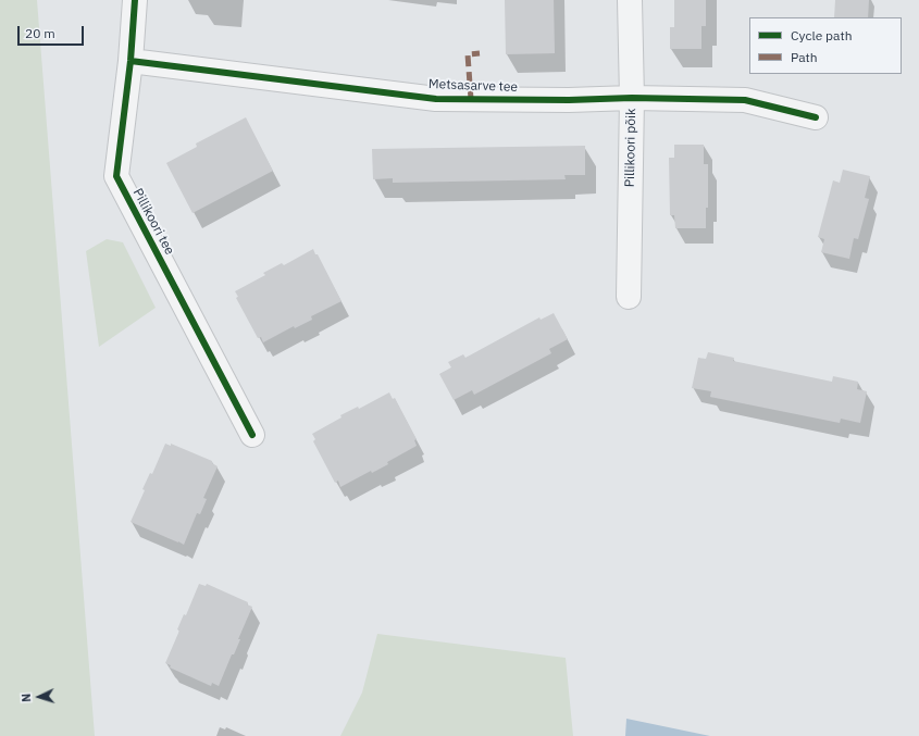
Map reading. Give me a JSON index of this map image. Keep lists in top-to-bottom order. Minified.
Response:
{"streets":{"street":["Metsasarve tee","Pillikoori põik","Pillikoori tee"]},"crossings":[["Metsasarve tee","Pillikoori põik"],["Metsasarve tee","Pillikoori tee"]],"legend":["Cycle path","Path"],"scale_bar":"20 m","north":"left"}
